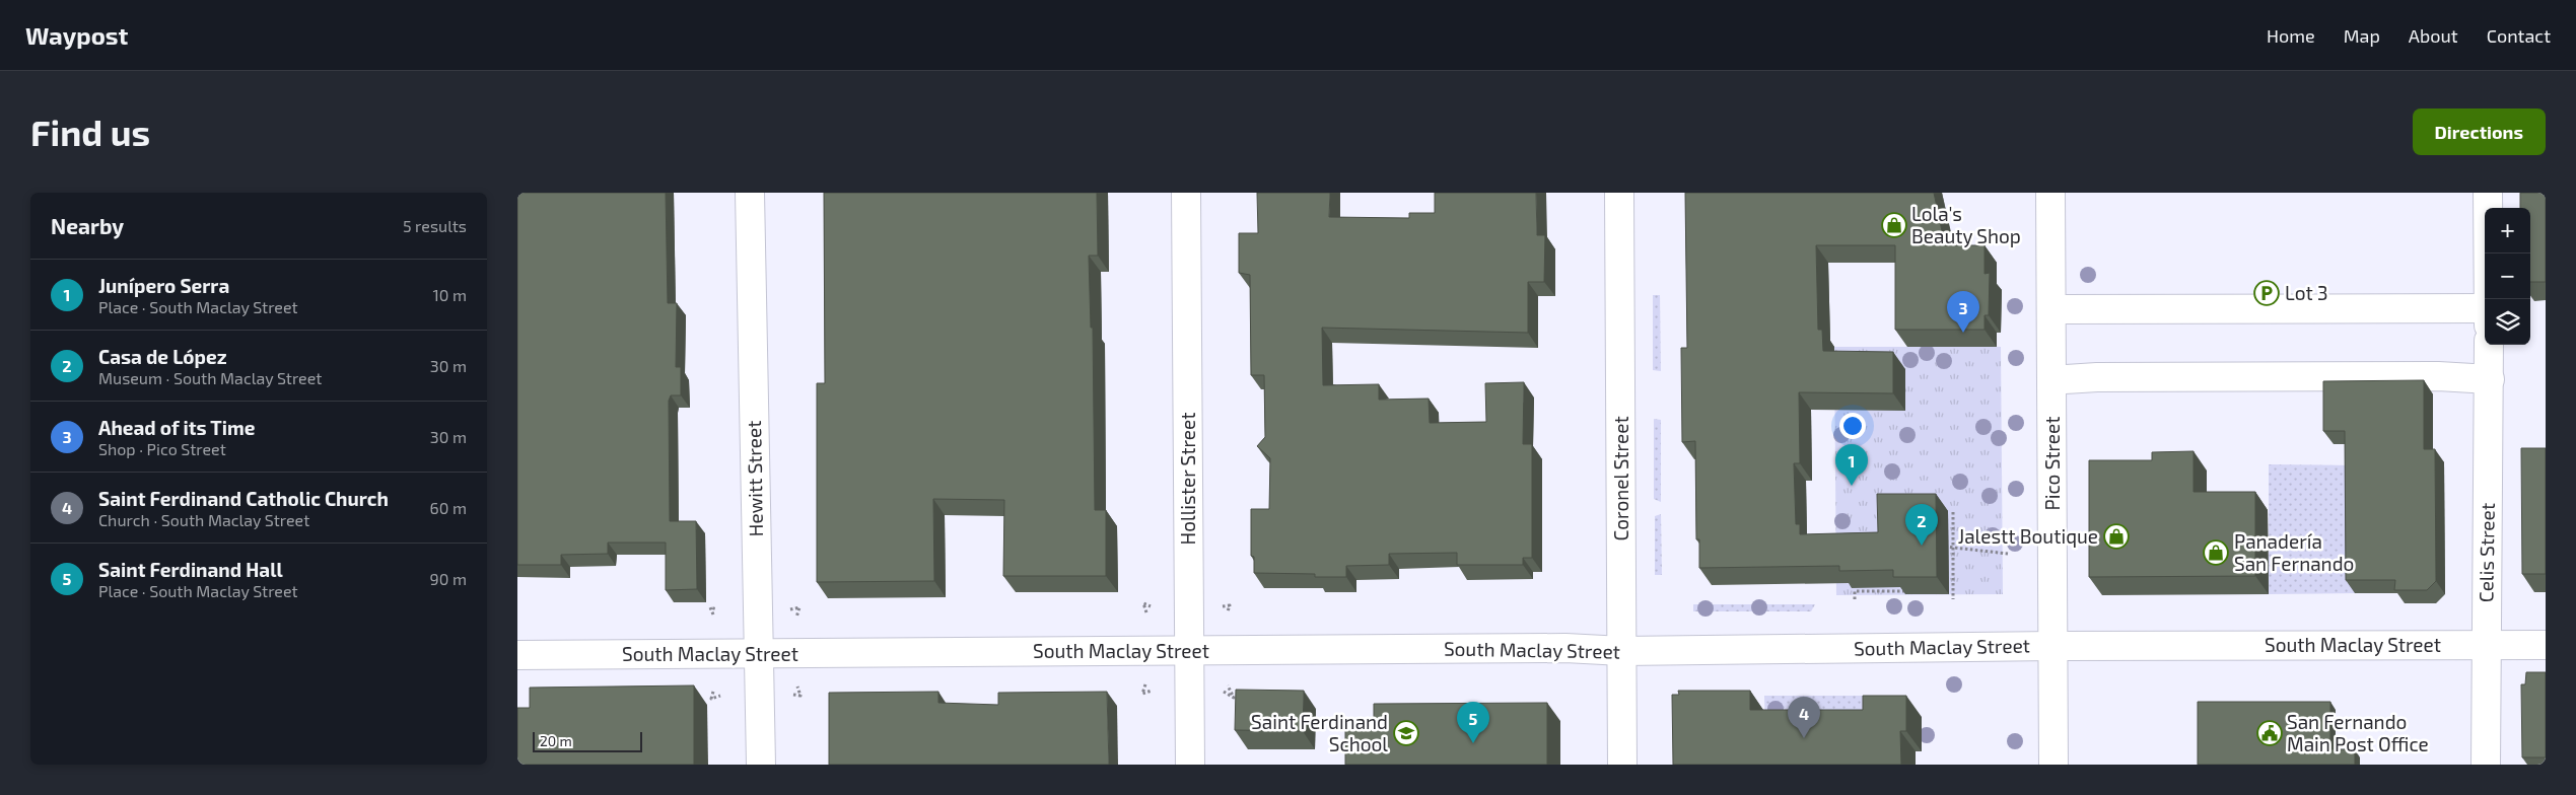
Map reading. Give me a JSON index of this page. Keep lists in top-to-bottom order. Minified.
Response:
{"streets":{"street":["Pico Street","Hewitt Street","Hollister Street","Coronel Street","Celis Street","South Maclay Street"]},"crossings":[["Pico Street","South Maclay Street"],["Hewitt Street","South Maclay Street"],["Hollister Street","South Maclay Street"],["Coronel Street","South Maclay Street"],["Celis Street","South Maclay Street"]],"places":{"shop":["Lola's Beauty Shop","Jalestt Boutique","Panadería San Fernando"],"parking":["Lot 3"],"school or university":["Saint Ferdinand School"],"public building":["San Fernando Main Post Office"]},"scale_bar":"20 m","page":{"header":"Waypost","nav":["Home","Map","About","Contact"],"buttons":"Directions","title":"Find us","heading":["Nearby","5 results"],"map_buttons":["+","−"],"list":[{"mark":"1","name":"Junípero Serra","note":"Place · South Maclay Street","value":"10 m"},{"mark":"2","name":"Casa de López","note":"Museum · South Maclay Street","value":"30 m"},{"mark":"3","name":"Ahead of its Time","note":"Shop · Pico Street","value":"30 m"},{"mark":"4","name":"Saint Ferdinand Catholic Church","note":"Church · South Maclay Street","value":"60 m"},{"mark":"5","name":"Saint Ferdinand Hall","note":"Place · South Maclay Street","value":"90 m"}],"pins":["3","1","2","4","5"],"scale":"20 m"}}
